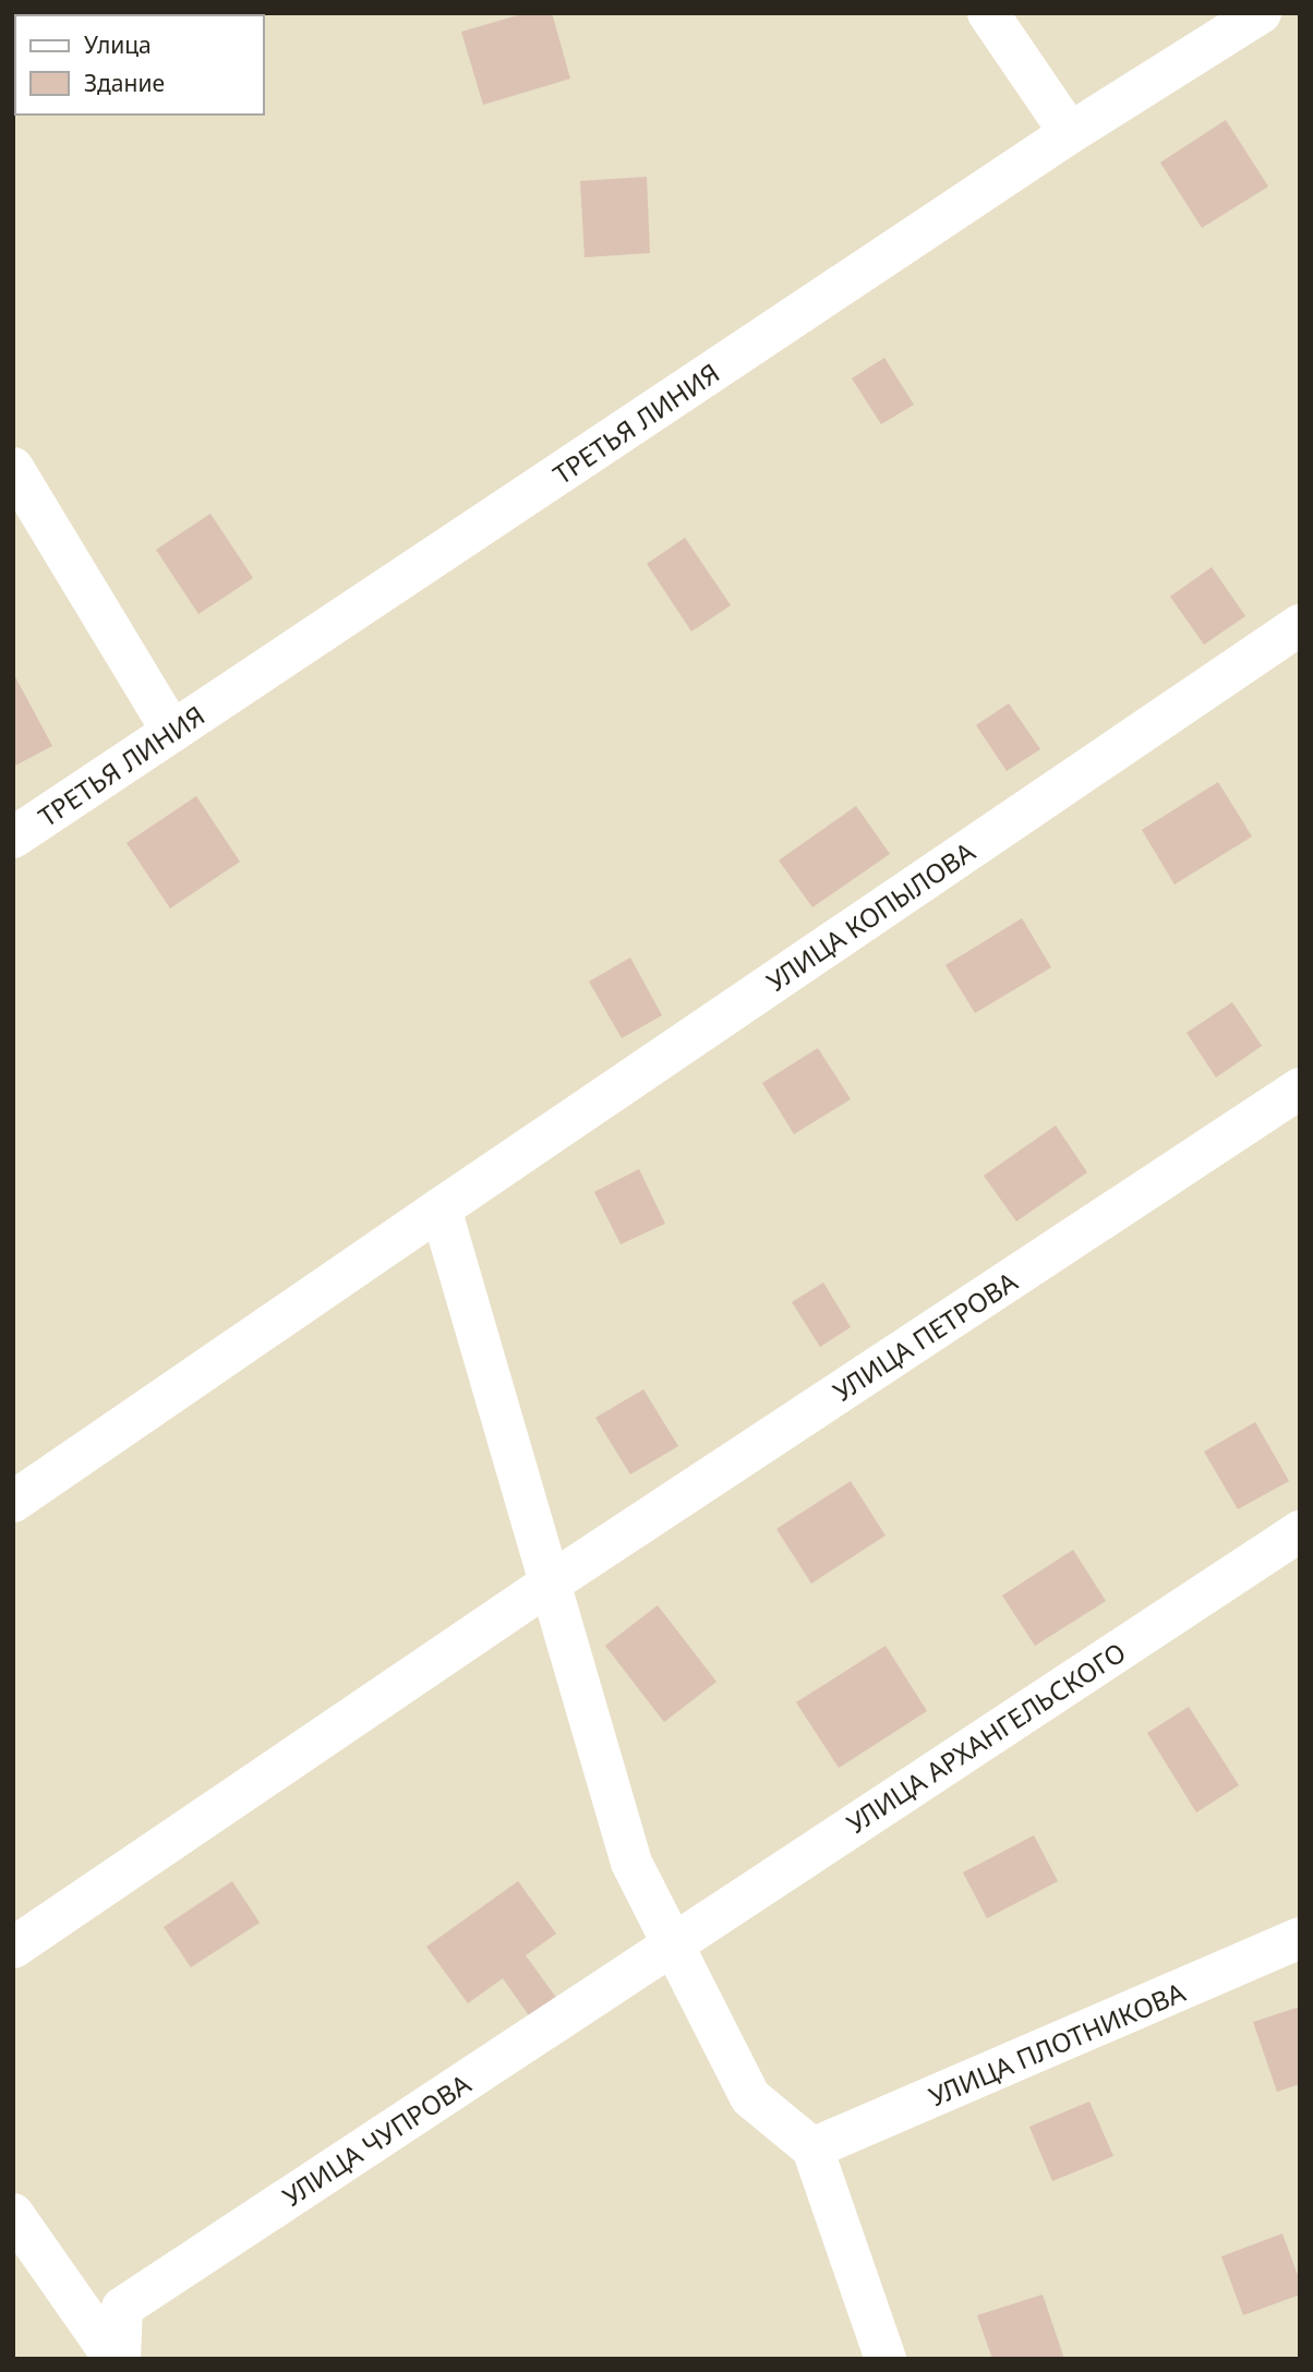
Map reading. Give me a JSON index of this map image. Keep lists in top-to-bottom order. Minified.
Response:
{"streets":{"street":["ТРЕТЬЯ ЛИНИЯ","УЛИЦА КОПЫЛОВА","УЛИЦА ПЕТРОВА","УЛИЦА АРХАНГЕЛЬСКОГО","УЛИЦА ПЛОТНИКОВА","УЛИЦА ЧУПРОВА"]},"crossings":[["УЛИЦА АРХАНГЕЛЬСКОГО","УЛИЦА ЧУПРОВА"]],"legend":["Улица","Здание"]}
